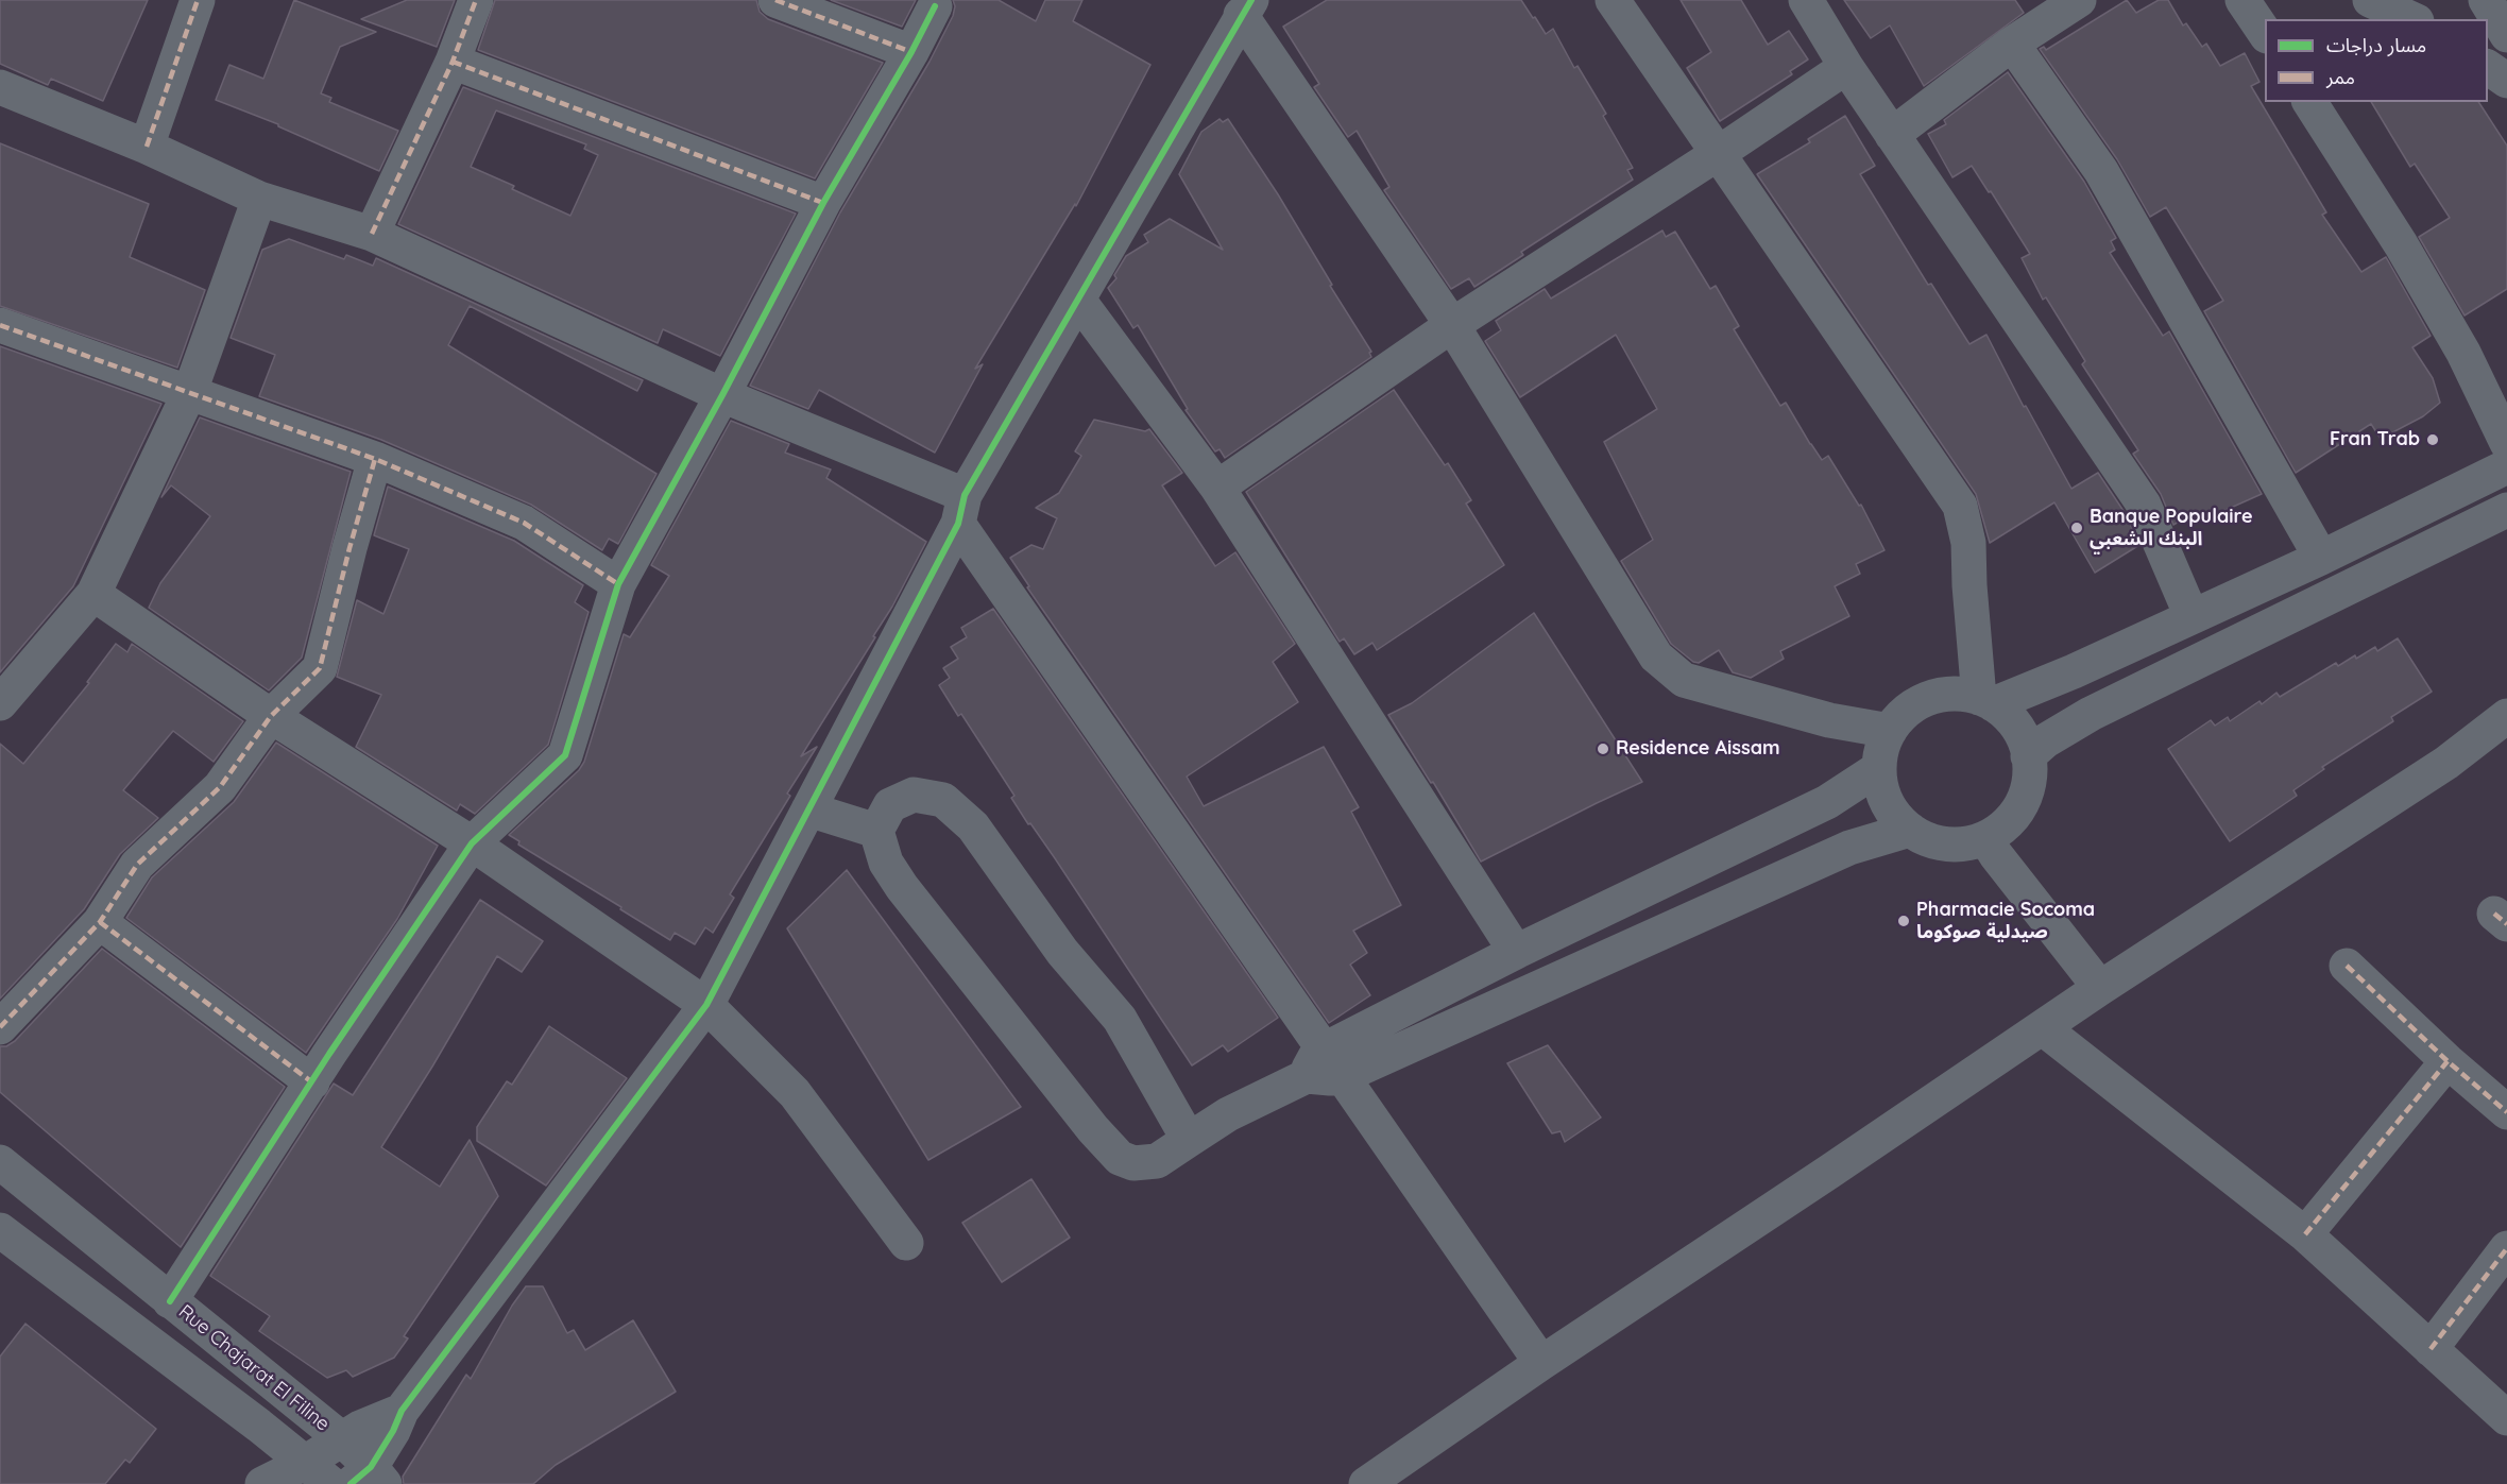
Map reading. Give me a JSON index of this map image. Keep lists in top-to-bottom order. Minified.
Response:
{"streets":{"street":["Rue Chajarat El Filine"]},"places":["Fran Trab","Banque Populaire البنك الشعبي","Residence Aissam","Pharmacie Socoma صيدلية صوكوما"],"legend":["مسار دراجات","ممر"]}
